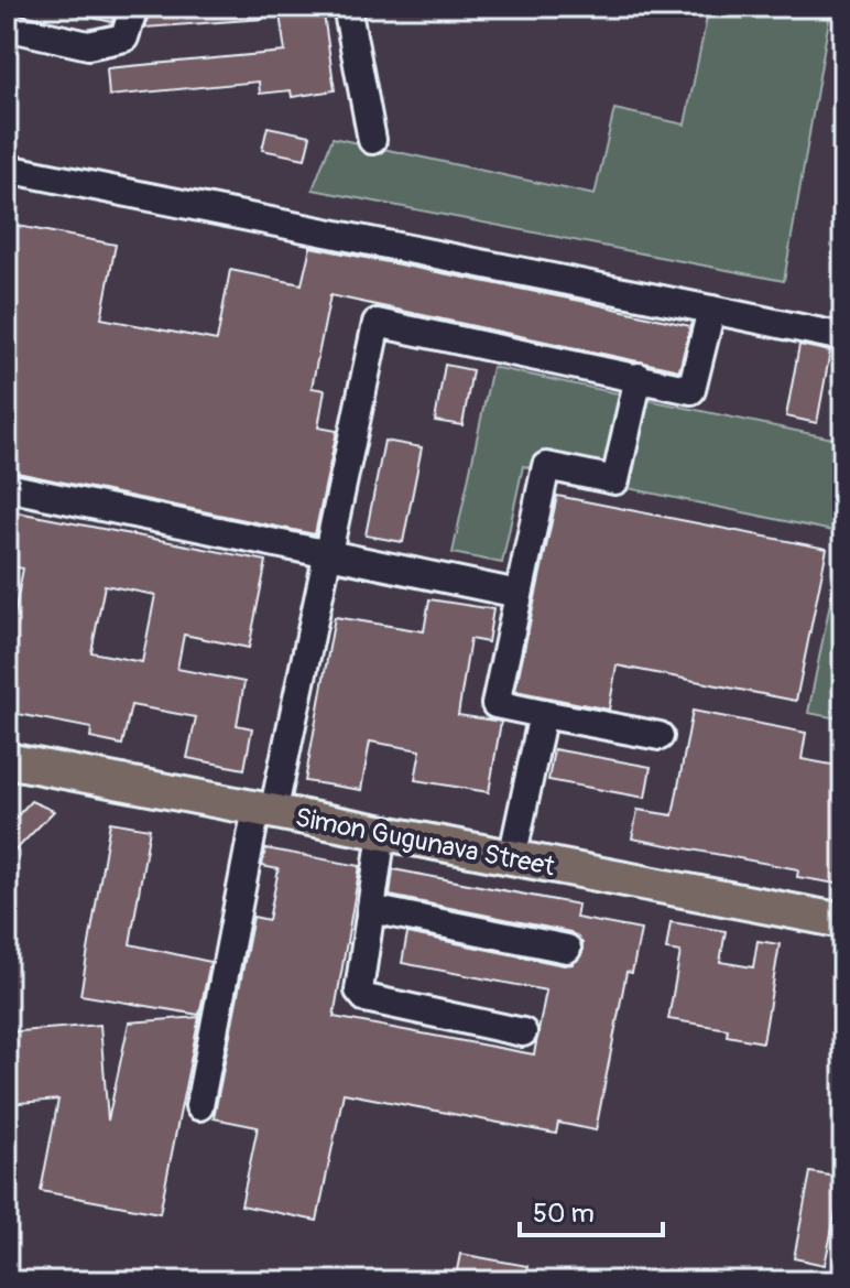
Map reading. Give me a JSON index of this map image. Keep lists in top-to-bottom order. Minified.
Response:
{"streets":{"main road":["Simon Gugunava Street"]},"scale_bar":"50 m"}
